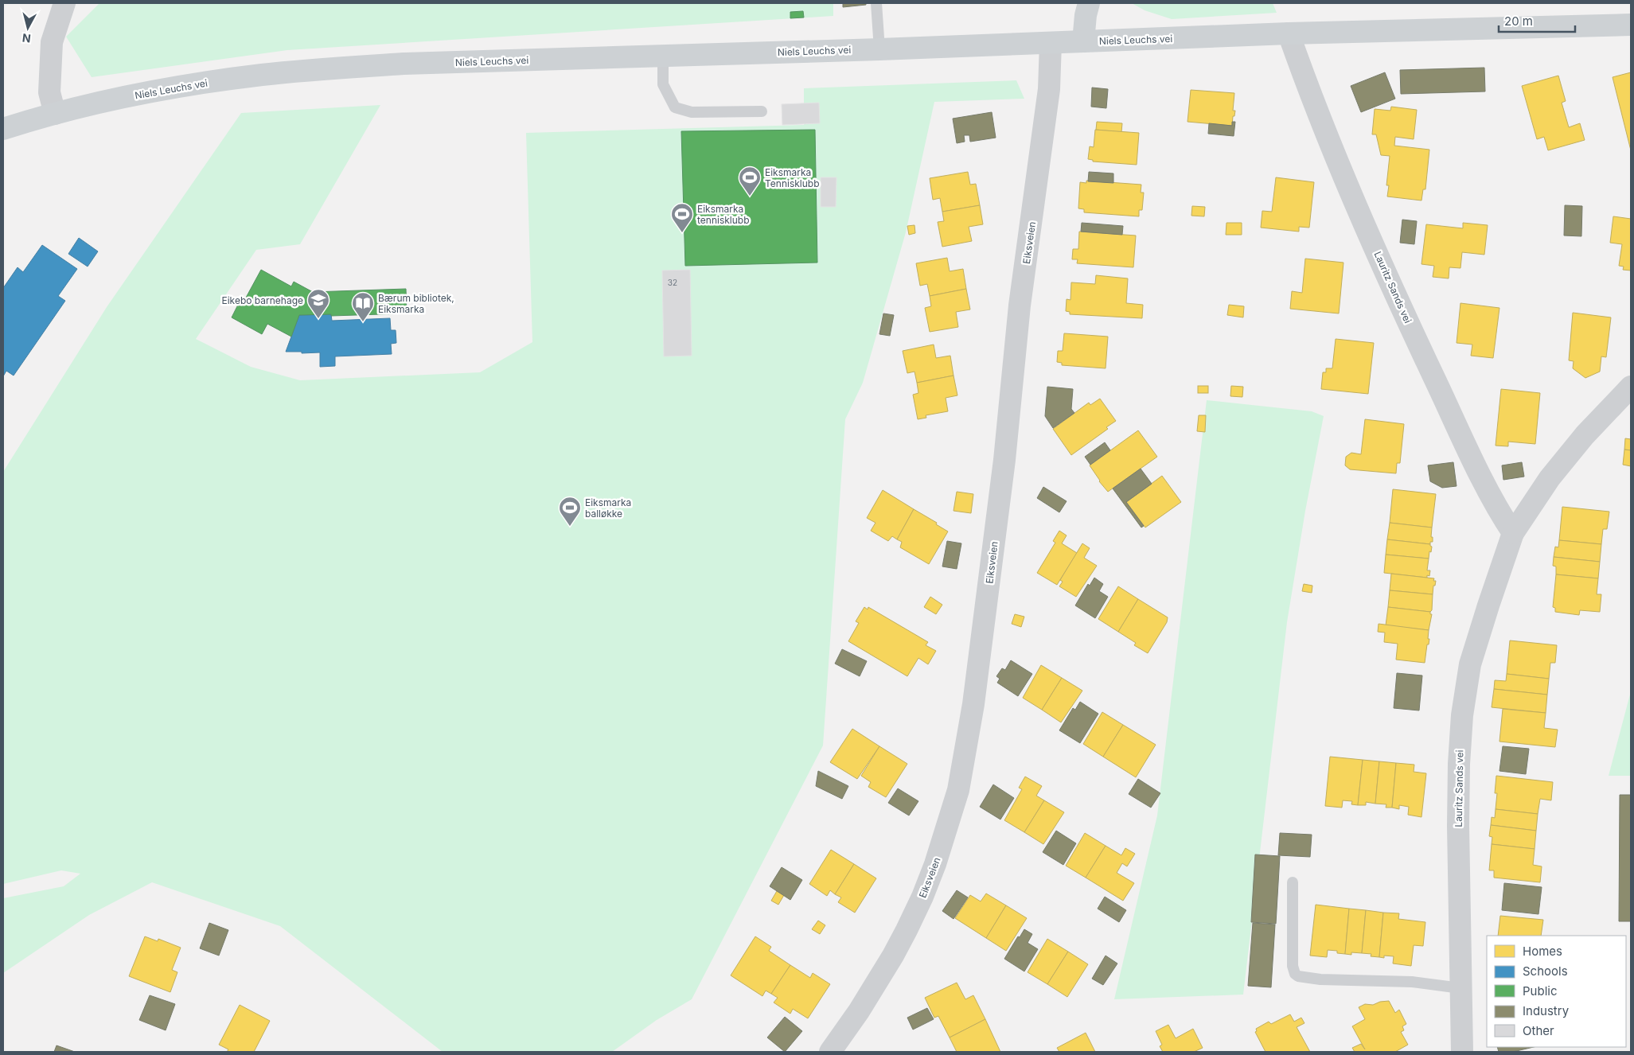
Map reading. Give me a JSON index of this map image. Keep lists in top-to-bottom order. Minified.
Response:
{"streets":{"street":["Niels Leuchs vei","Eiksveien","Lauritz Sands vei"]},"crossings":[["Niels Leuchs vei","Eiksveien"],["Niels Leuchs vei","Lauritz Sands vei"]],"places":{"sports":["Eiksmarka Tennisklubb","Eiksmarka tennisklubb","Eiksmarka balløkke"],"school or university":["Eikebo barnehage"],"library":["Bærum bibliotek, Eiksmarka"]},"house_numbers":["32"],"legend":["Homes","Schools","Public","Industry","Other"],"scale_bar":"20 m","north":"bottom"}
